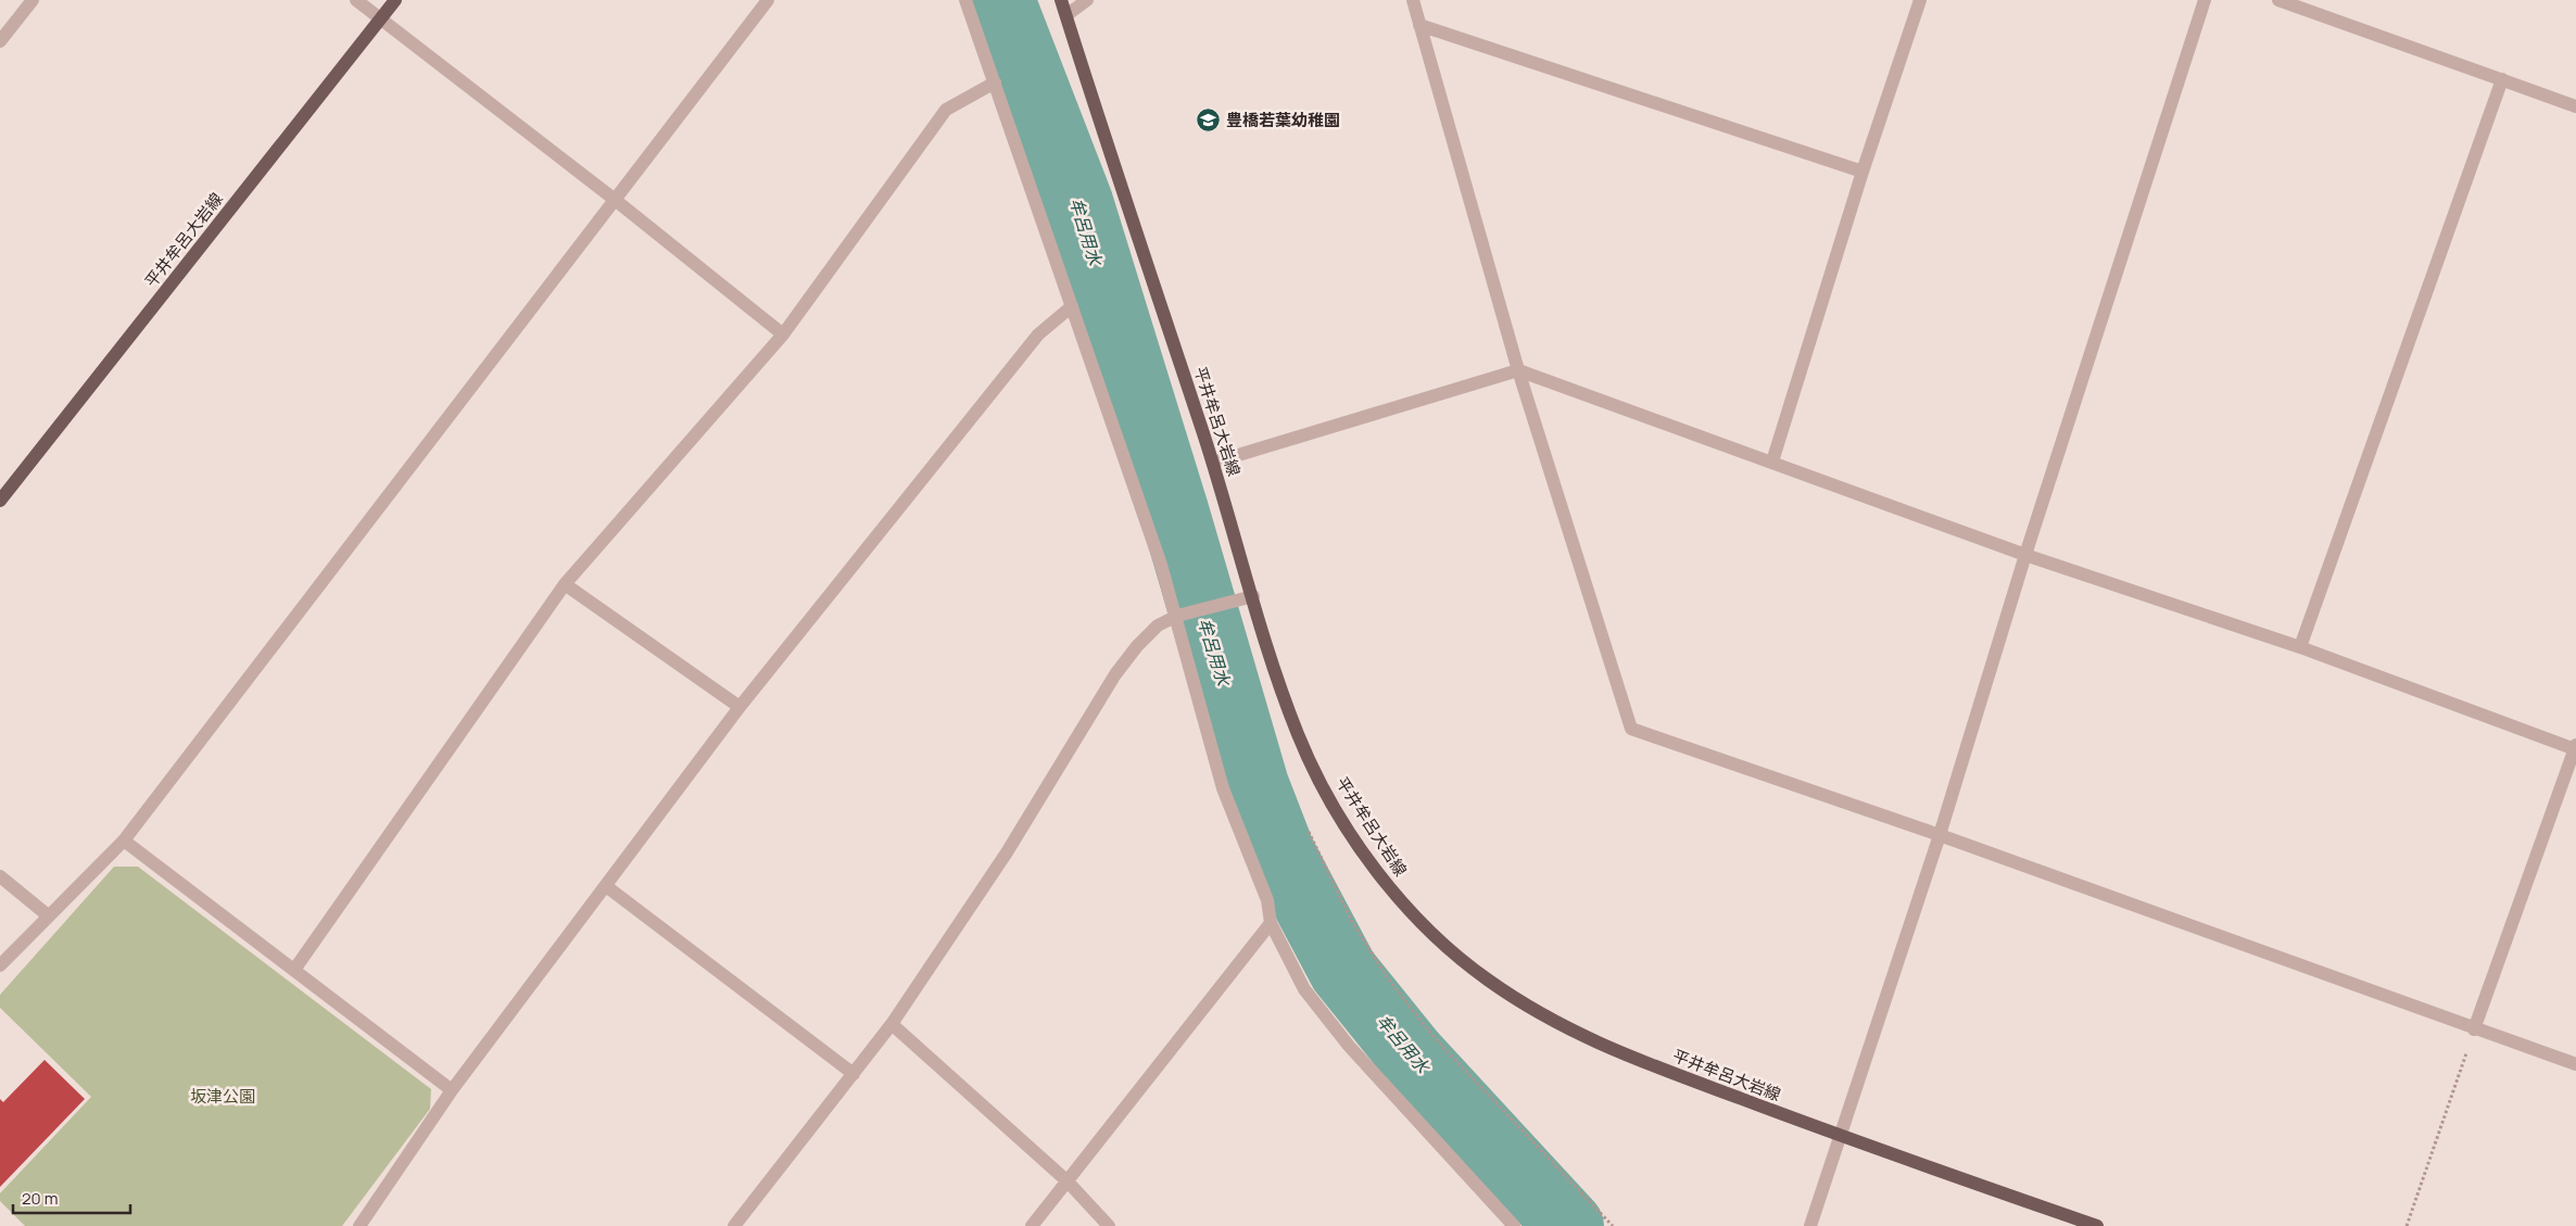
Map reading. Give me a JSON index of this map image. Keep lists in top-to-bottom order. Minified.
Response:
{"streets":{"main road":["平井牟呂大岩線"]},"water":["牟呂用水"],"parks":["坂津公園"],"places":{"school or university":["豊橋若葉幼稚園"]},"scale_bar":"20 m"}
